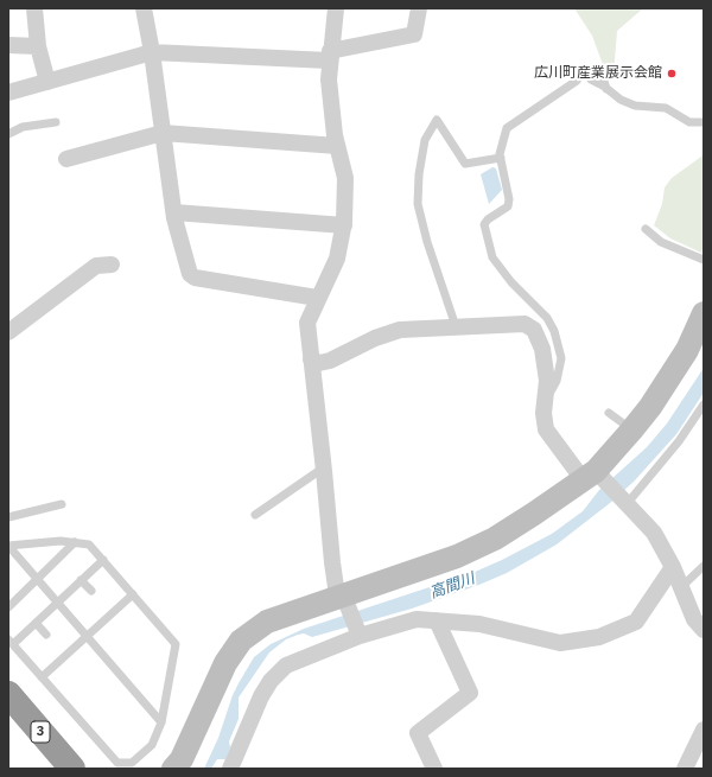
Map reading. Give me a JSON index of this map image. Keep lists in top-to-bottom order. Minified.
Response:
{"streets":{"highway":["3"]},"water":["高間川"],"places":["広川町産業展示会館"]}
